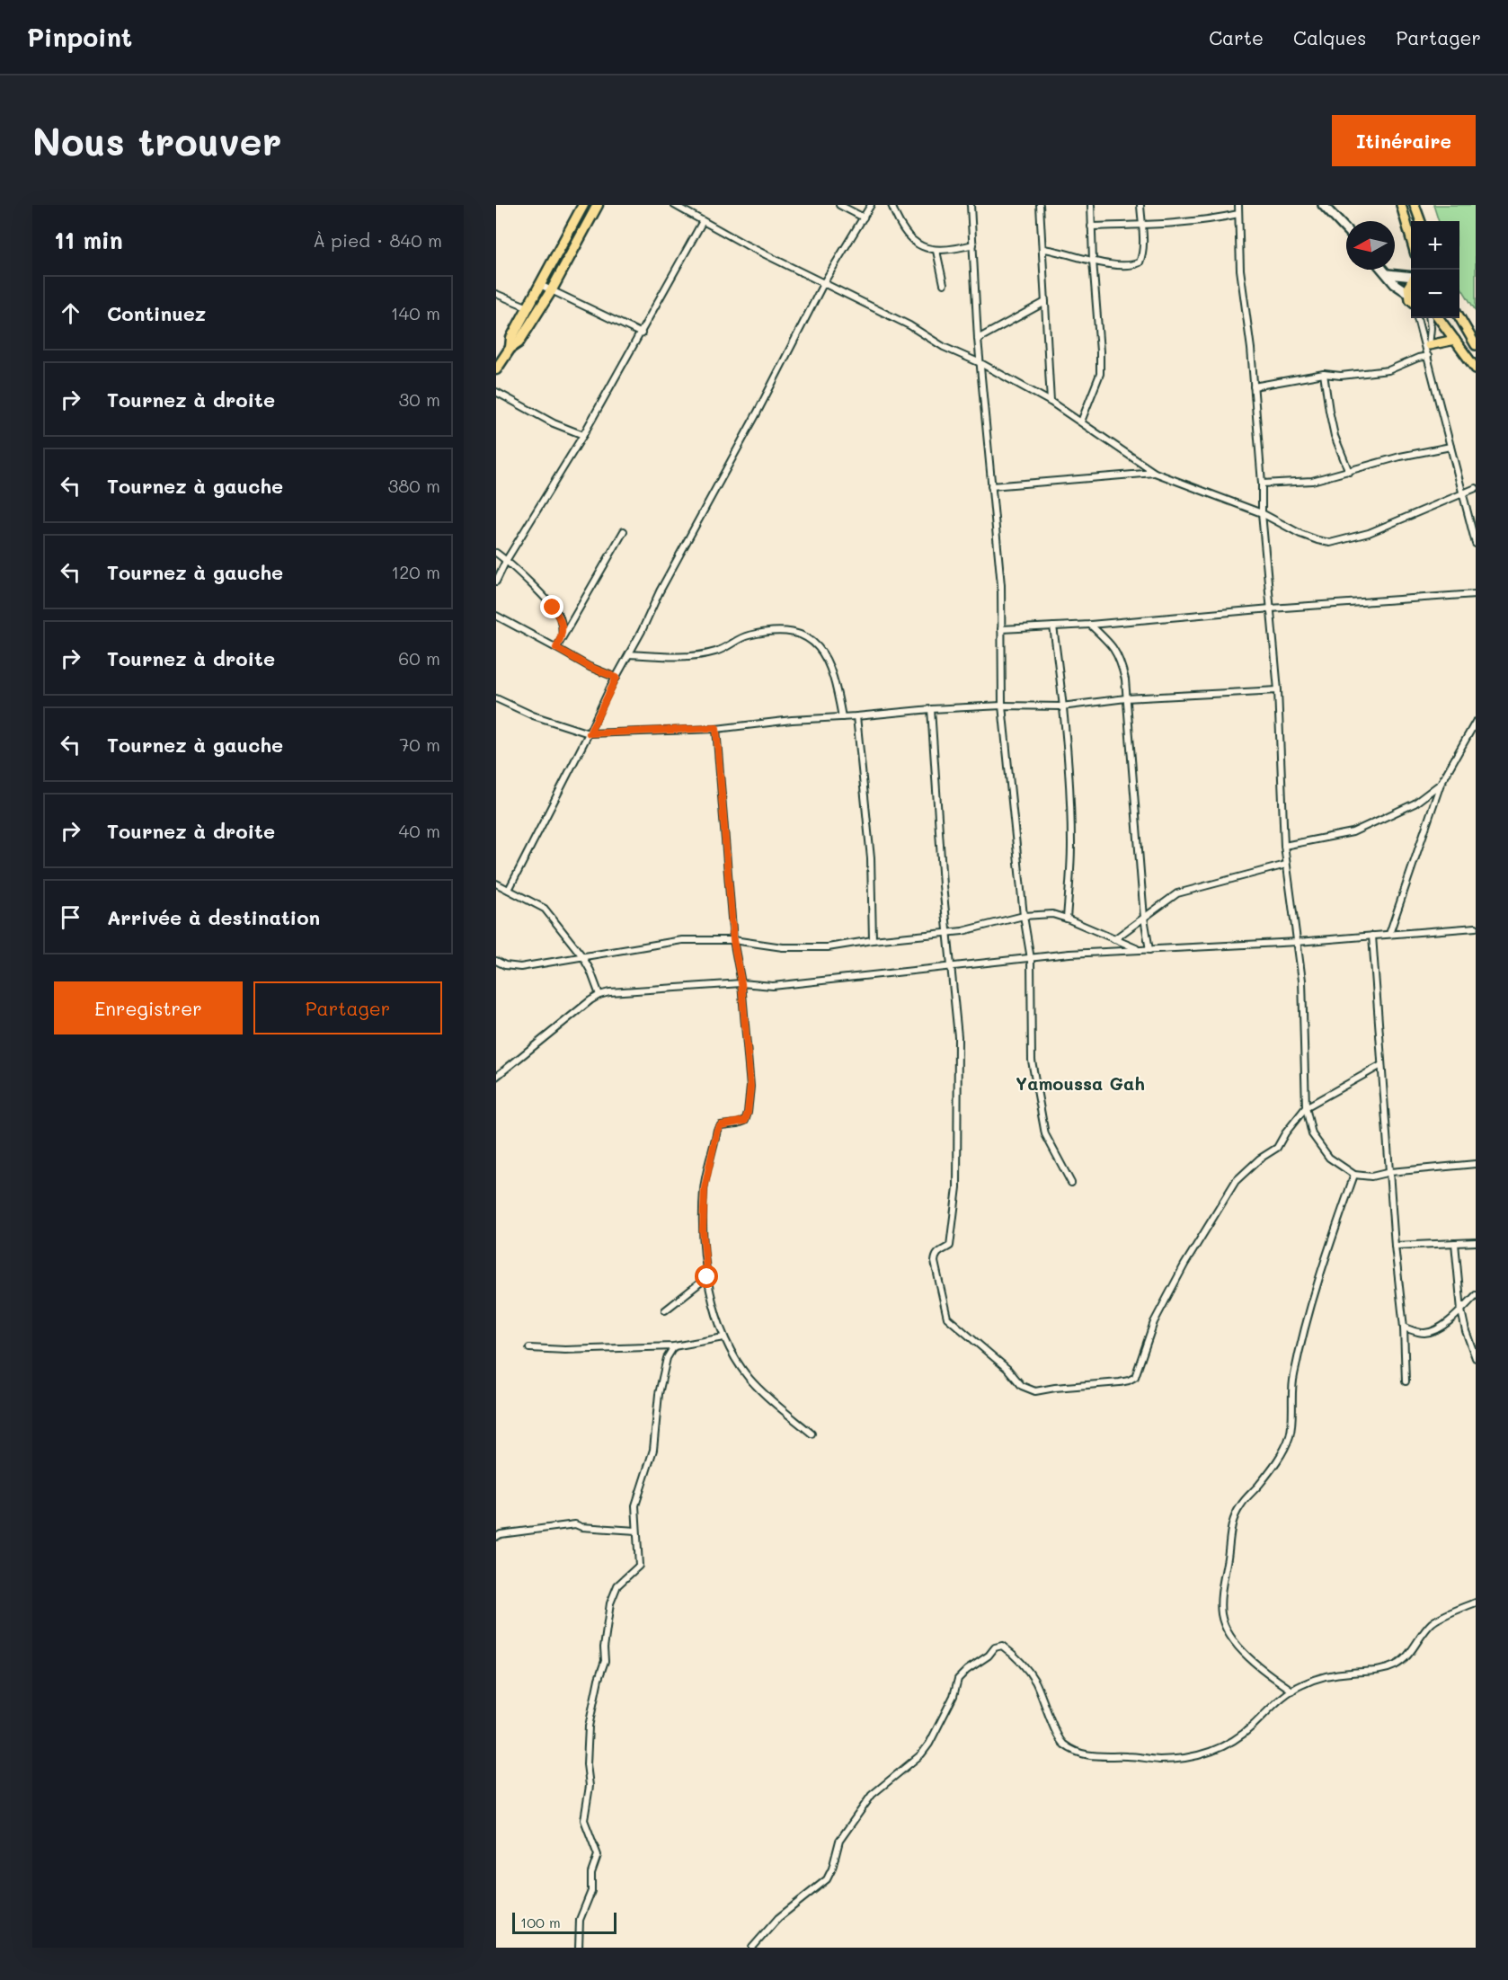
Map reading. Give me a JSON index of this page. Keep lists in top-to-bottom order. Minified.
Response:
{"districts":["Yamoussa Gah"],"scale_bar":"100 m","north":"left","page":{"header":"Pinpoint","nav":["Carte","Calques","Partager"],"buttons":["Itinéraire",["Enregistrer","Partager"]],"title":"Nous trouver","heading":["11 min","À pied · 840 m"],"map_buttons":["+","−"],"list":[["Continuez","140 m"],["Tournez à droite","30 m"],["Tournez à gauche","380 m"],["Tournez à gauche","120 m"],["Tournez à droite","60 m"],["Tournez à gauche","70 m"],["Tournez à droite","40 m"],"Arrivée à destination"],"scale":"100 m"}}
